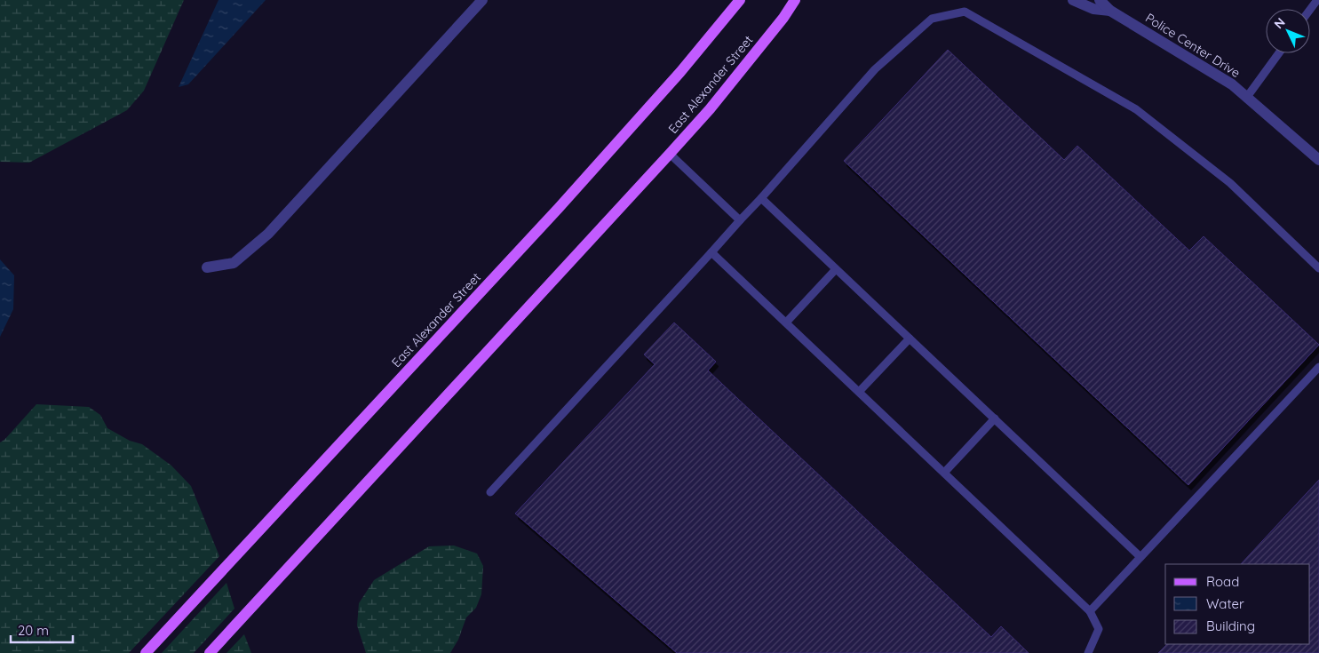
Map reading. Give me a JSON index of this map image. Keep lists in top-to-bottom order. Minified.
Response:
{"streets":{"main road":["East Alexander Street"],"street":["Police Center Drive"]},"legend":["Road","Water","Building"],"scale_bar":"20 m","north":"top left"}
